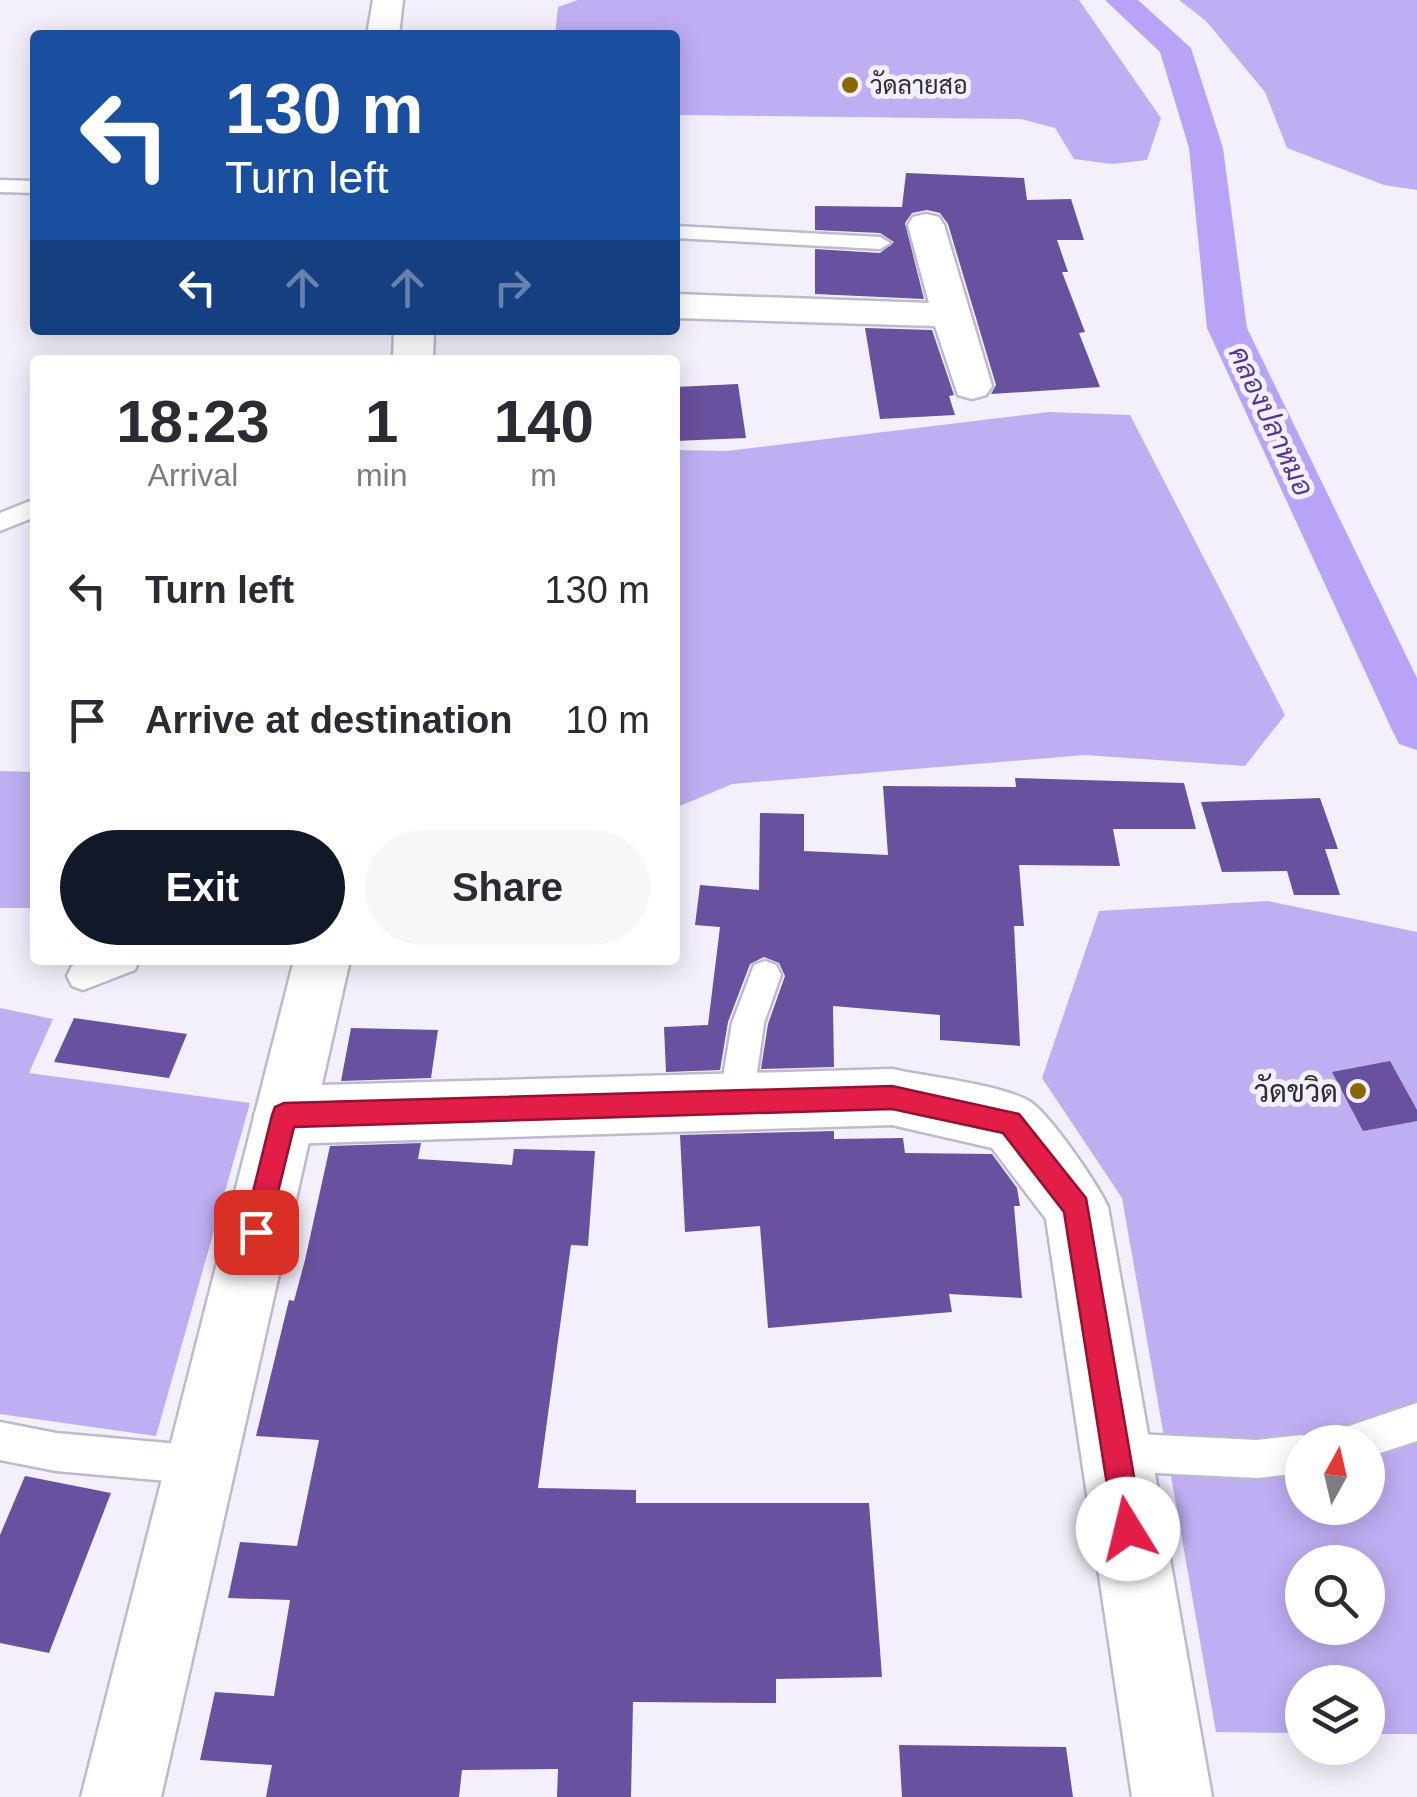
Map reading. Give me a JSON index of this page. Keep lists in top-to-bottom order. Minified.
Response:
{"water":["คลองปลาหมอ"],"places":["วัดลายสอ","วัดขวิด"],"north":"top","page":{"turn":["130 m","Turn left"],"eta":["18:23","Arrival","1","min","140","m"],"list":[{"name":"Turn left","value":"130 m"},{"name":"Arrive at destination","value":"10 m"}],"buttons":["Exit","Share"]}}
